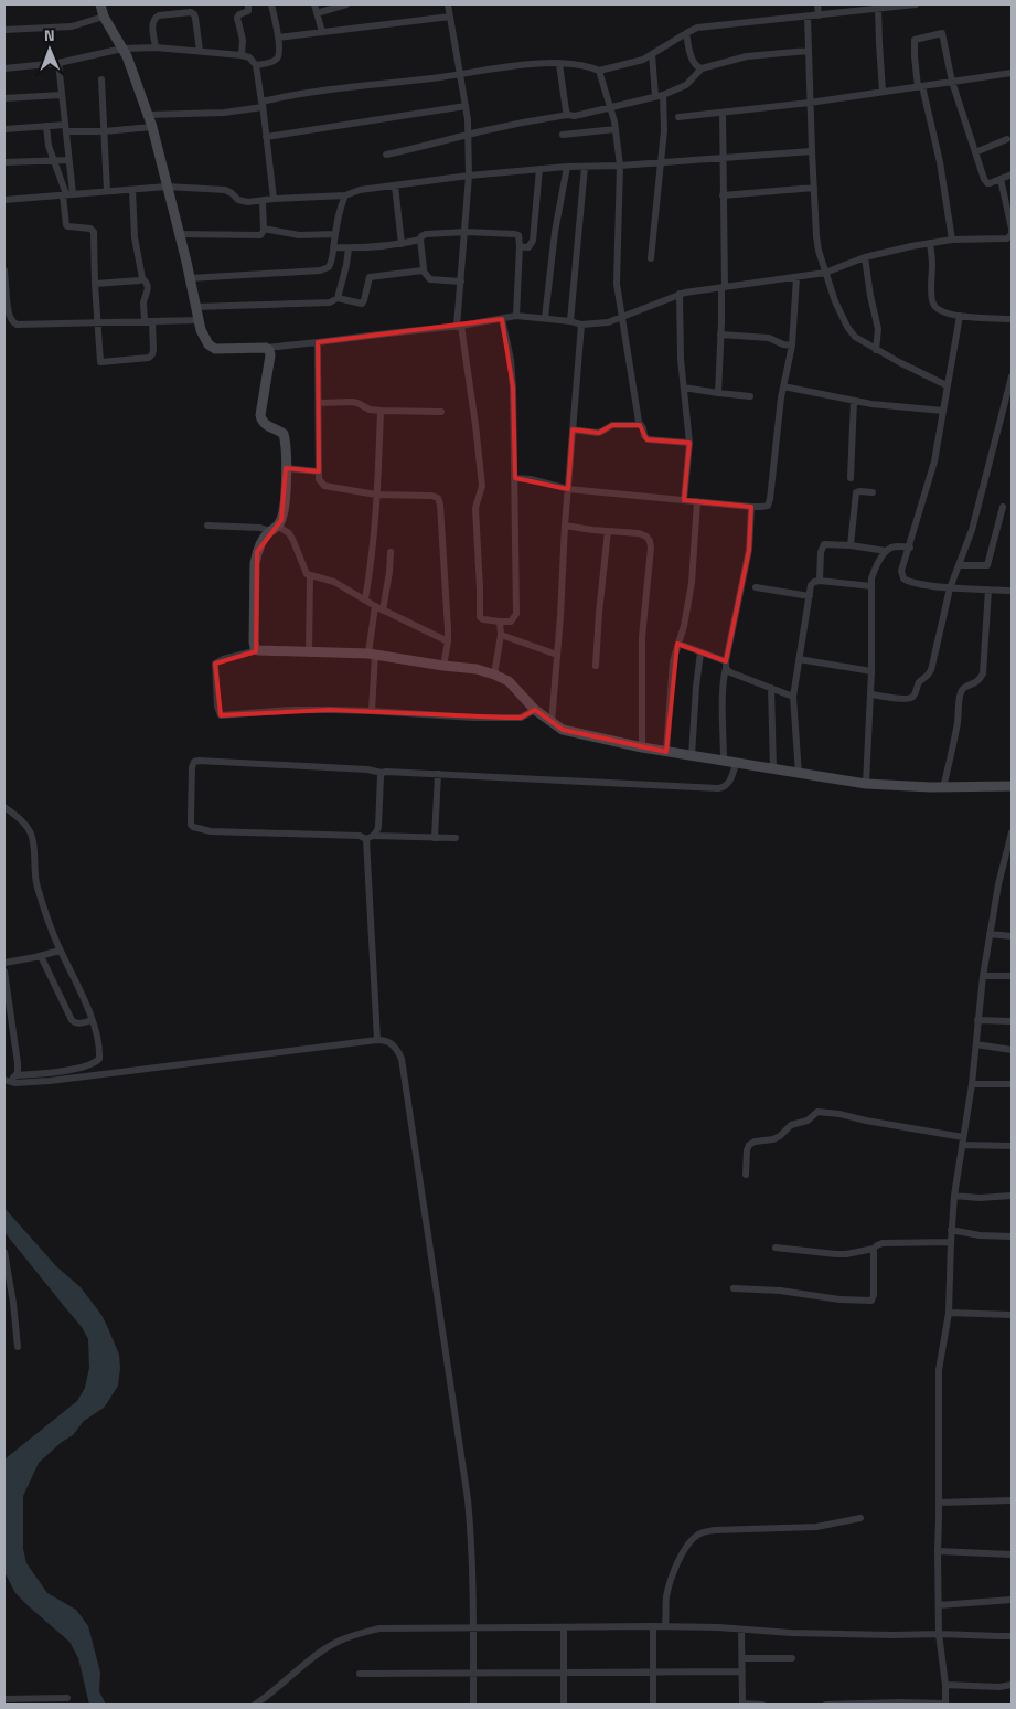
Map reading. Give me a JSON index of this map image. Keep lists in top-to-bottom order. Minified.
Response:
{"north":"top"}
